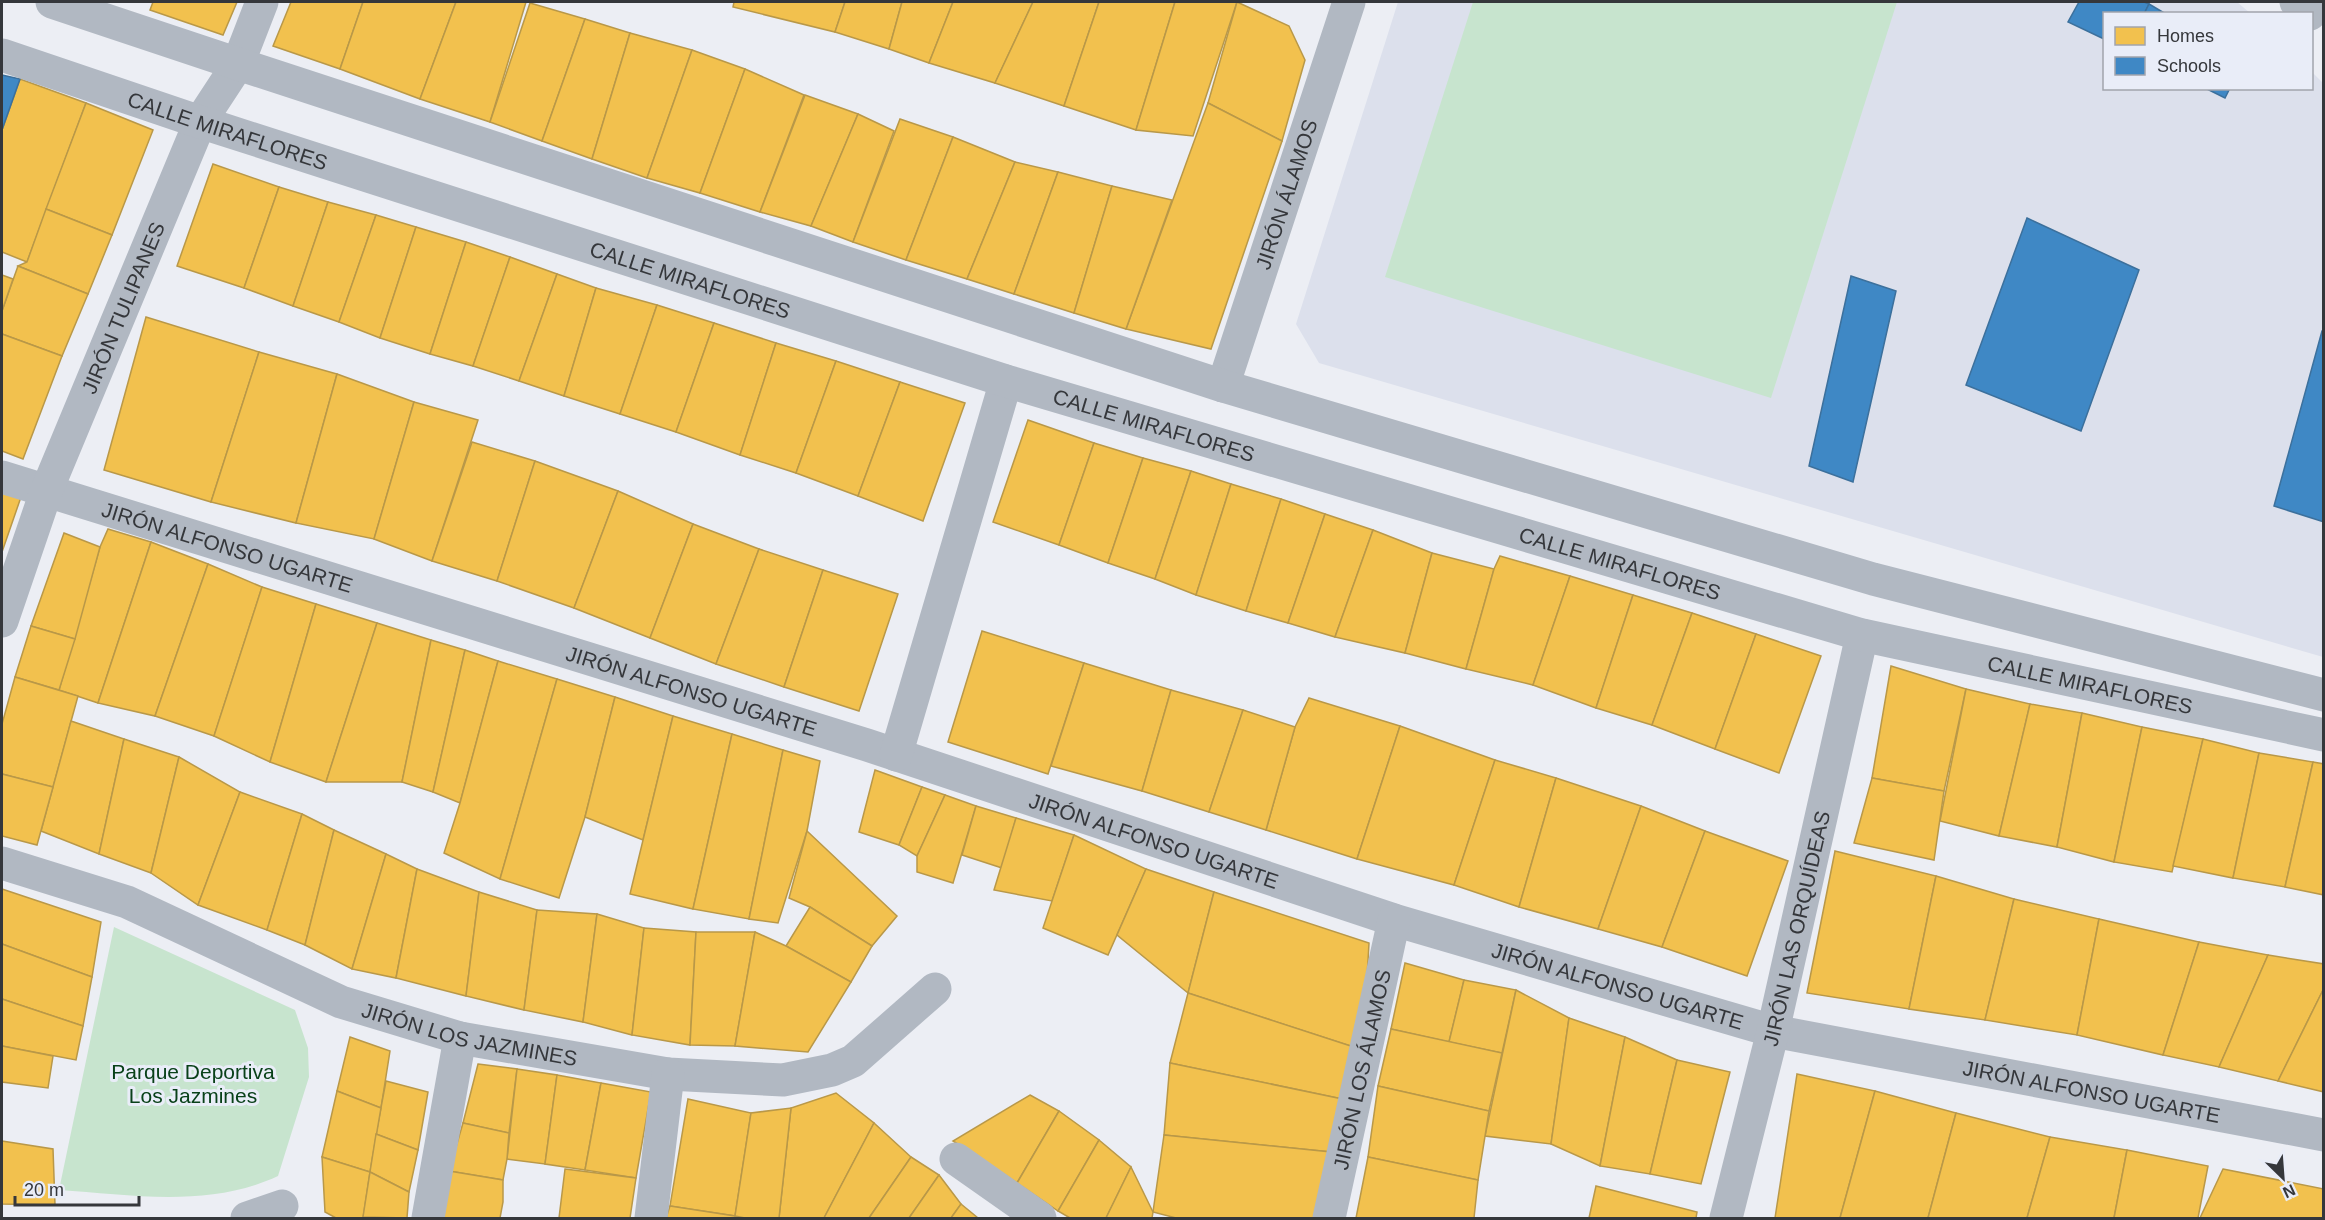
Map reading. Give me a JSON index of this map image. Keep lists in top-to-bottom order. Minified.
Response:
{"streets":{"street":["CALLE MIRAFLORES","JIRÓN ÁLAMOS","JIRÓN TULIPANES","JIRÓN ALFONSO UGARTE","JIRÓN LAS ORQUÍDEAS","JIRÓN LOS JAZMINES","JIRÓN LOS ÁLAMOS"]},"crossings":[["CALLE MIRAFLORES","JIRÓN ÁLAMOS"],["CALLE MIRAFLORES","JIRÓN TULIPANES"],["CALLE MIRAFLORES","JIRÓN LAS ORQUÍDEAS"],["JIRÓN TULIPANES","JIRÓN ALFONSO UGARTE"],["JIRÓN ALFONSO UGARTE","JIRÓN LAS ORQUÍDEAS"],["JIRÓN ALFONSO UGARTE","JIRÓN LOS ÁLAMOS"]],"parks":["Parque Deportiva Los Jazmines"],"legend":["Homes","Schools"],"scale_bar":"20 m","north":"bottom right"}
